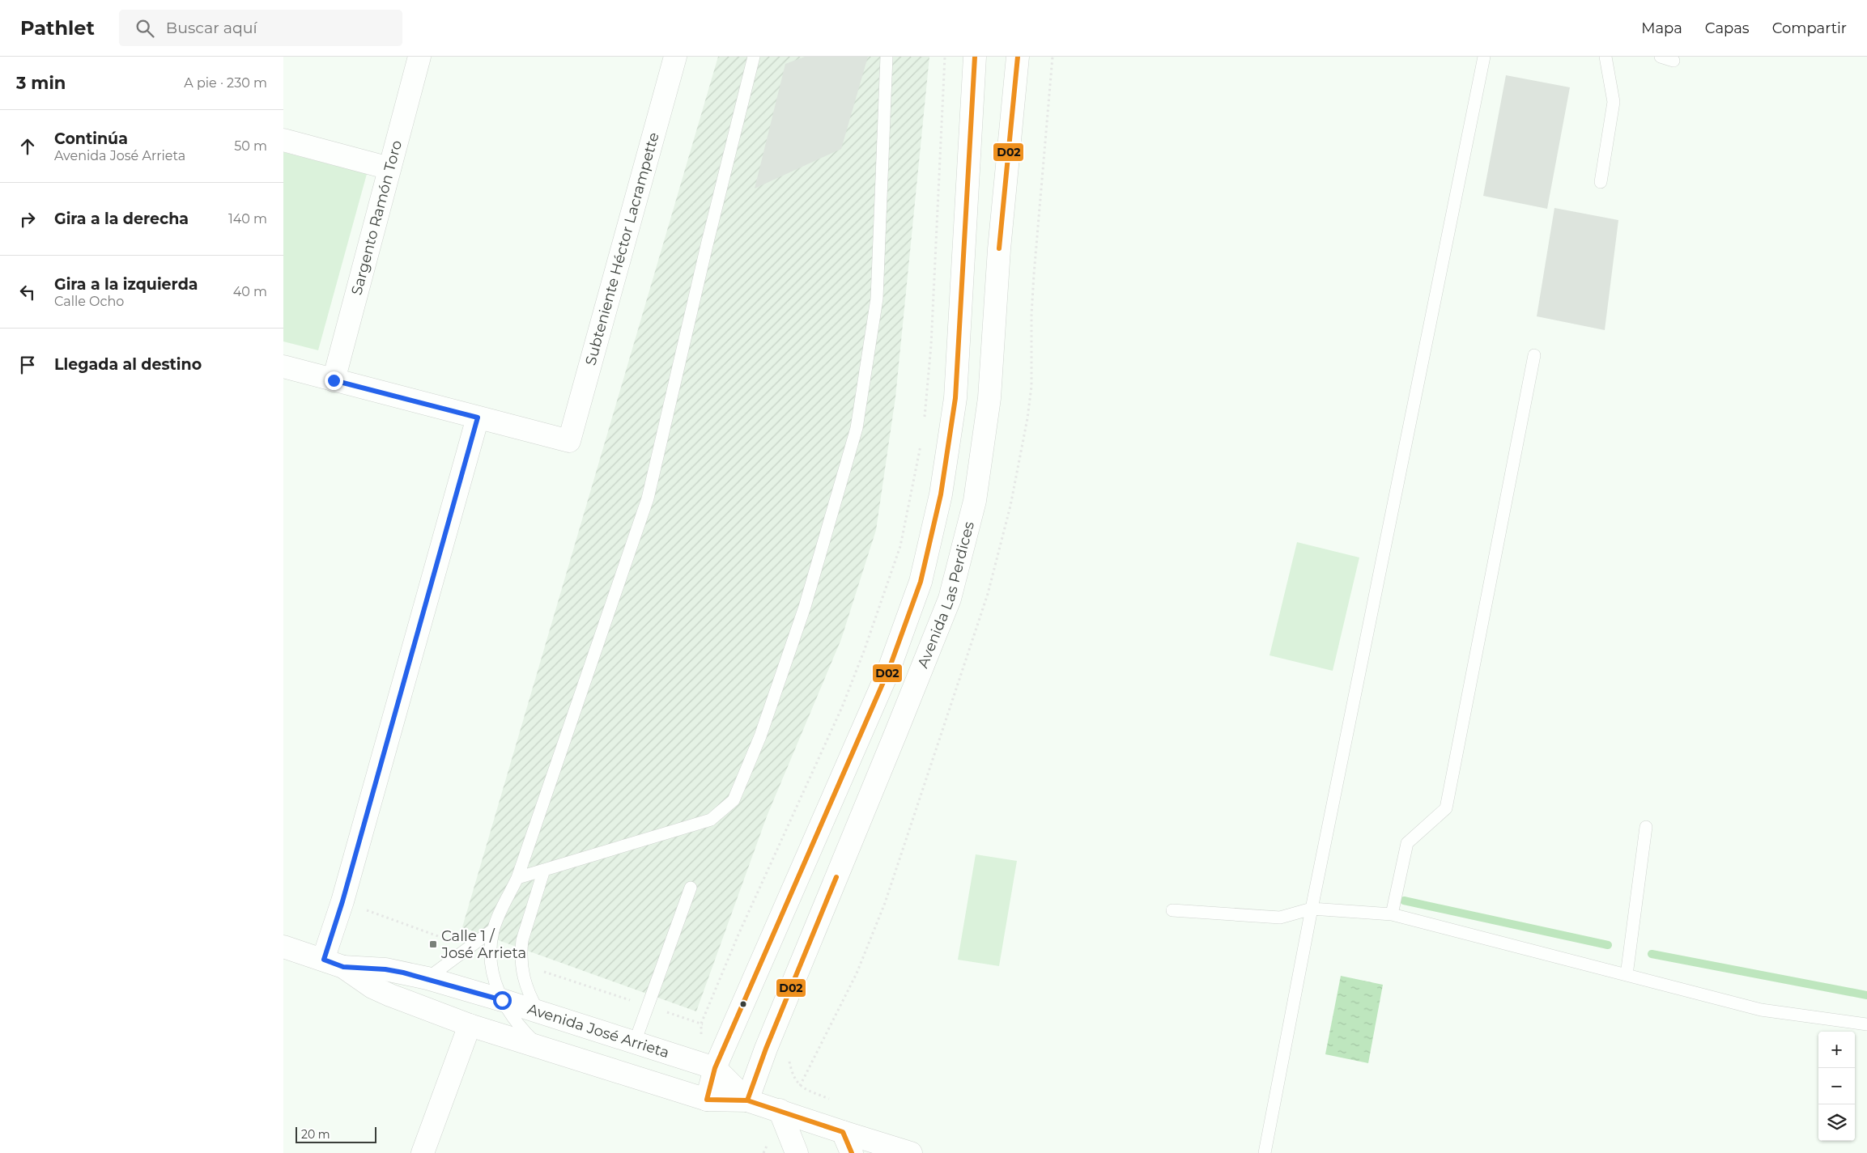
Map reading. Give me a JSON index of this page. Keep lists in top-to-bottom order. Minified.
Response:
{"streets":{"main road":["Sargento Ramón Toro","Subteniente Héctor Lacrampette","Avenida Las Perdices","Avenida José Arrieta"]},"crossings":[["Avenida Las Perdices","Avenida José Arrieta"]],"places":{"transit":["Calle 1 / José Arrieta"]},"lines":["transit line D02"],"scale_bar":"20 m","page":{"header":"Pathlet","search":"Buscar aquí","nav":["Mapa","Capas","Compartir"],"heading":["3 min","A pie · 230 m"],"list":[["Continúa","Avenida José Arrieta","50 m"],["Gira a la derecha","140 m"],["Gira a la izquierda","Calle Ocho","40 m"],"Llegada al destino"],"map_buttons":["+","−"],"scale":"20 m"}}
